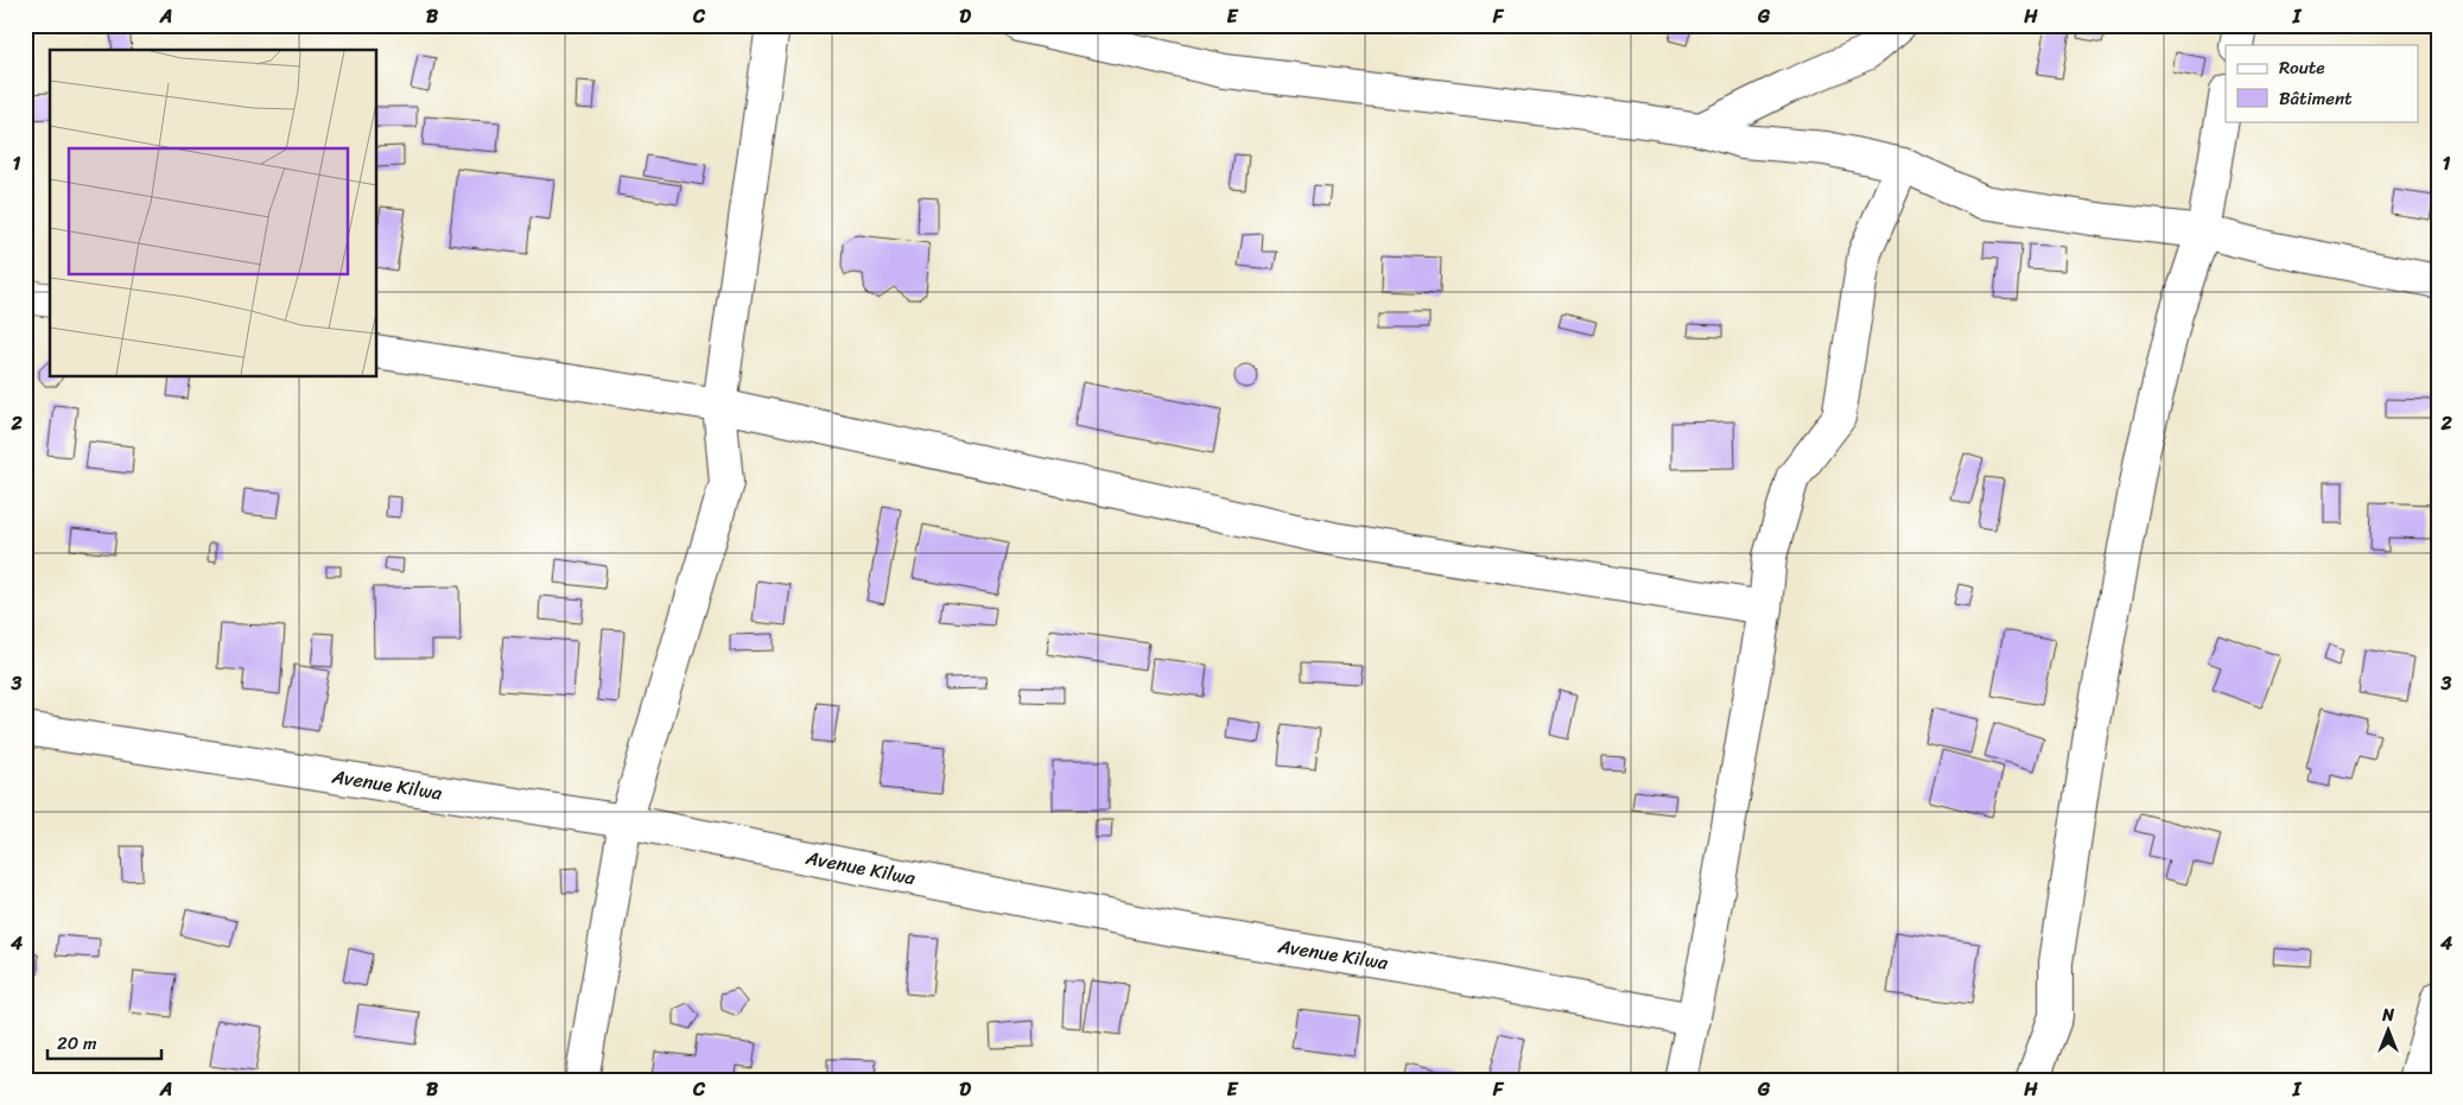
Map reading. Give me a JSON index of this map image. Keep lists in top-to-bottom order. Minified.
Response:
{"streets":{"street":["Avenue Kilwa"]},"legend":["Route","Bâtiment"],"scale_bar":"20 m","north":"top","grid":{"columns":["A","B","C","D","E","F","G","H","I"],"rows":["1","2","3","4"]}}
